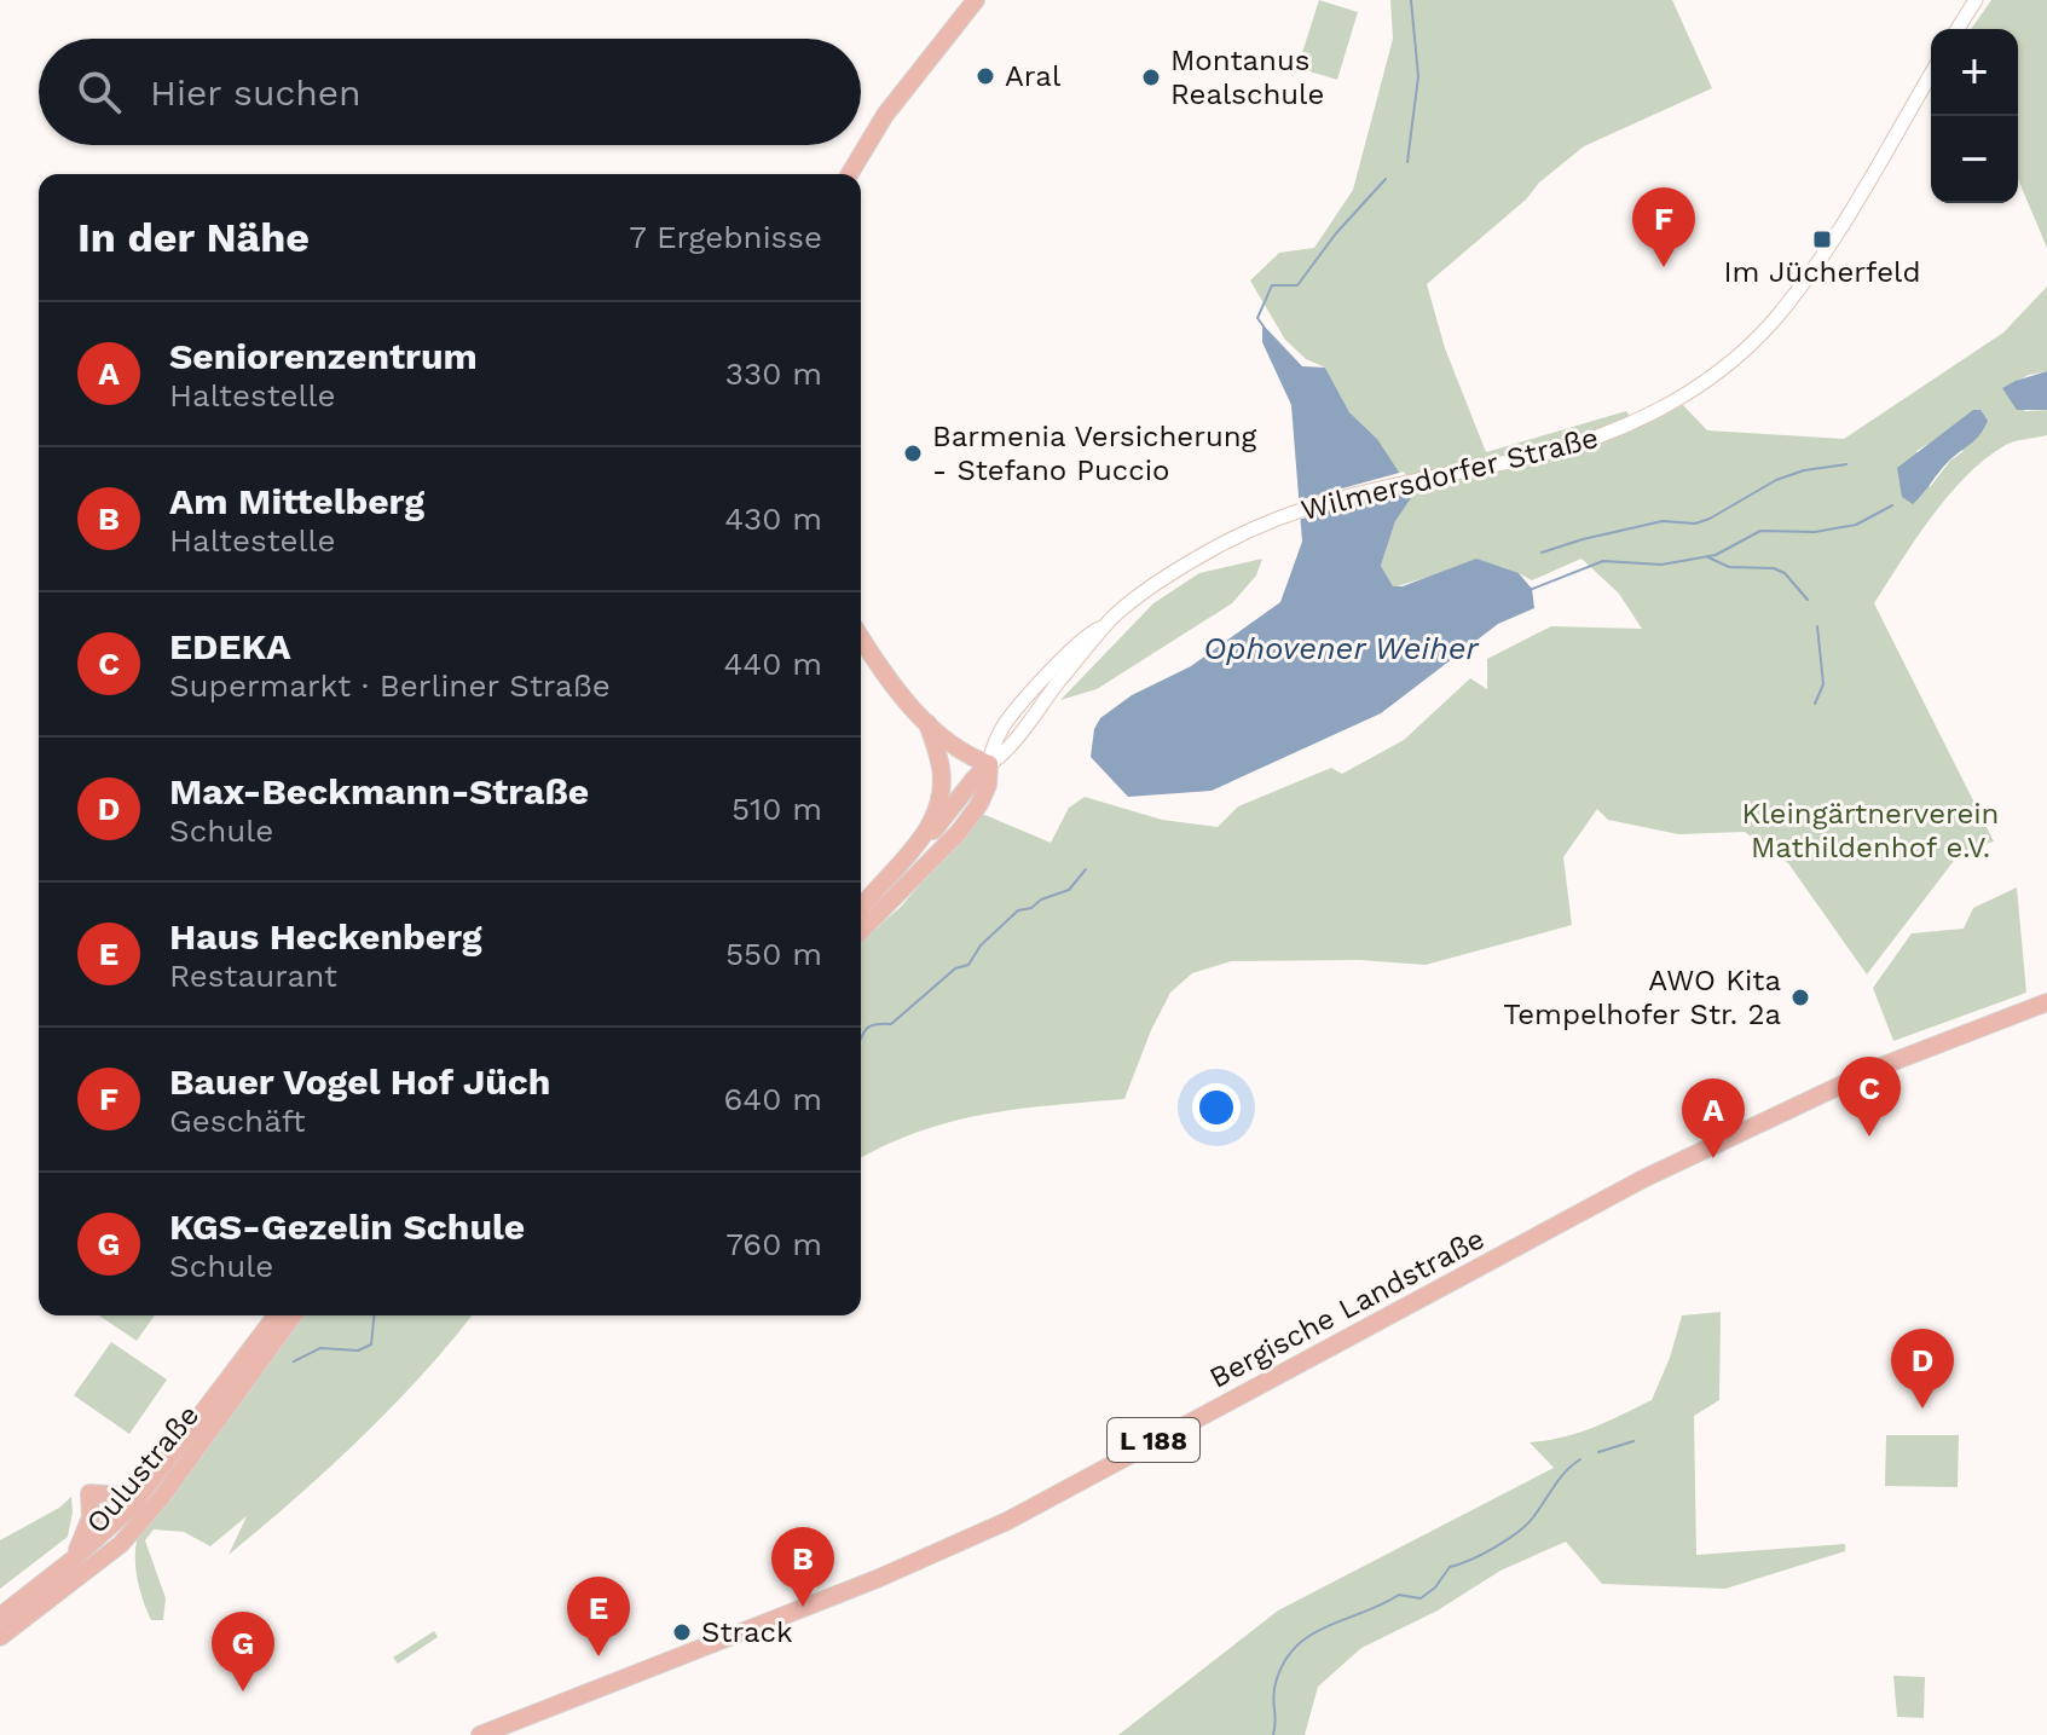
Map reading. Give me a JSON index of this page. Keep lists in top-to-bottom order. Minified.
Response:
{"streets":{"main road":["Bergische Landstraße","L 188","Oulustraße"],"street":["Wilmersdorfer Straße"]},"water":["Ophovener Weiher"],"parks":["Kleingärtnerverein Mathildenhof e.V."],"places":{"other":["Aral","Montanus Realschule","Barmenia Versicherung - Stefano Puccio","AWO Kita Tempelhofer Str. 2a","Strack"],"transit":["Im Jücherfeld"]},"page":{"map_buttons":["+","−"],"search":"Hier suchen","heading":["In der Nähe","7 Ergebnisse"],"pins":["F","C","A","D","B","E","G"],"list":[{"mark":"A","name":"Seniorenzentrum","note":"Haltestelle","value":"330 m"},{"mark":"B","name":"Am Mittelberg","note":"Haltestelle","value":"430 m"},{"mark":"C","name":"EDEKA","note":"Supermarkt · Berliner Straße","value":"440 m"},{"mark":"D","name":"Max-Beckmann-Straße","note":"Schule","value":"510 m"},{"mark":"E","name":"Haus Heckenberg","note":"Restaurant","value":"550 m"},{"mark":"F","name":"Bauer Vogel Hof Jüch","note":"Geschäft","value":"640 m"},{"mark":"G","name":"KGS-Gezelin Schule","note":"Schule","value":"760 m"}]}}
